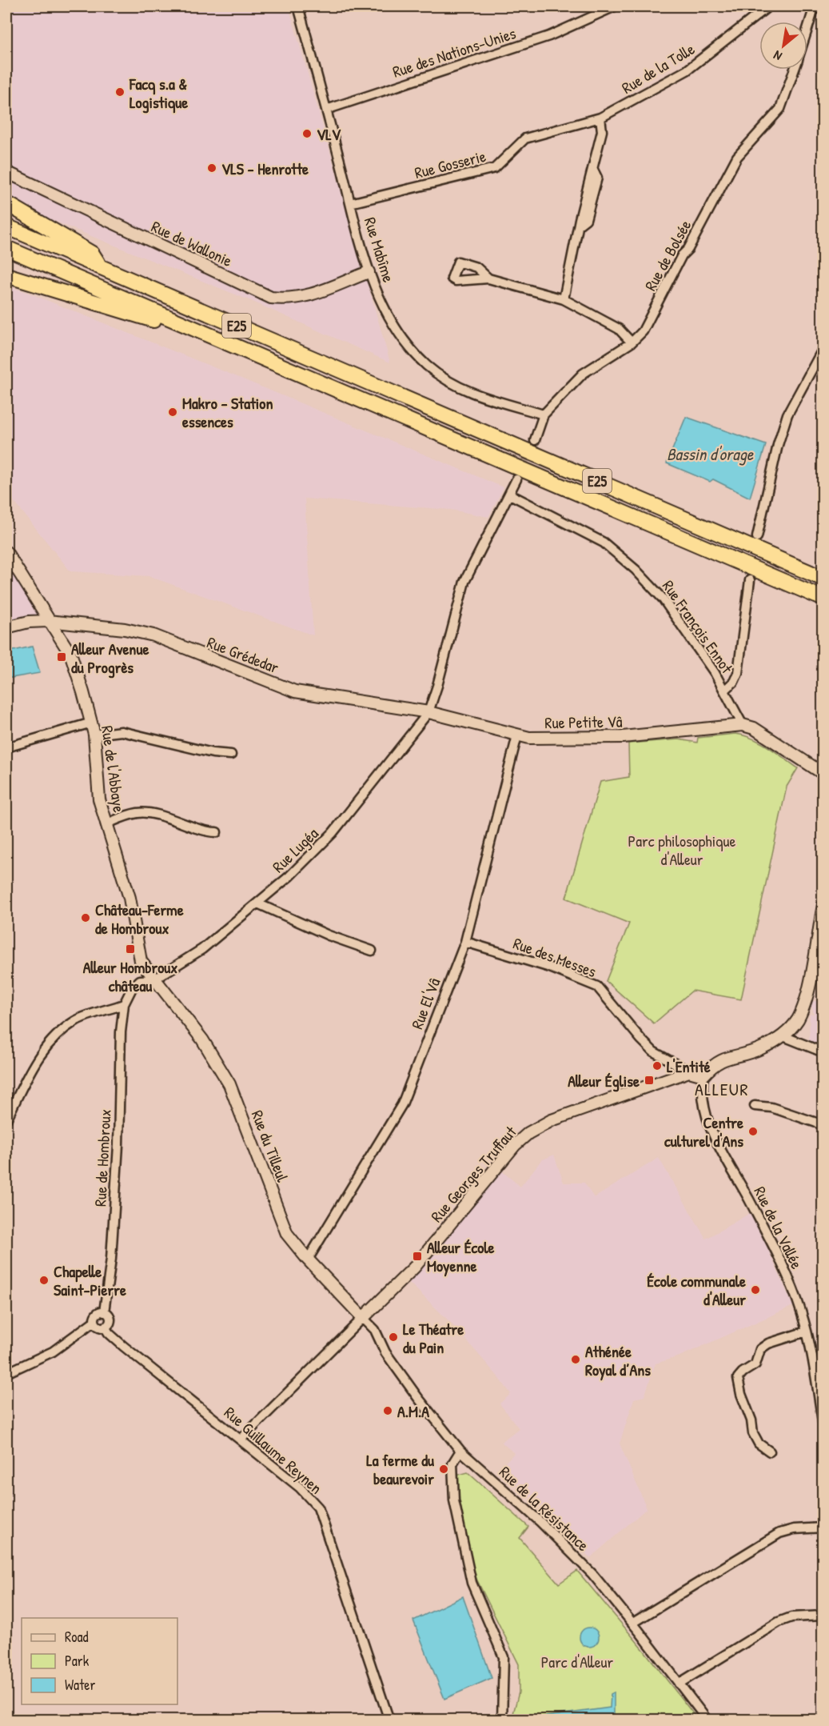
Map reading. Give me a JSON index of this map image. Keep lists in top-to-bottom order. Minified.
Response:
{"streets":{"highway":["E25"],"street":["Rue des Nations-Unies","Rue de la Tolle","Rue Gosserie","Rue de Wallonie","Rue Mabîme","Rue de Bolsée","Rue François Ennot","Rue Grédedar","Rue Petite Vâ","Rue de l'Abbaye","Rue Lugéa","Rue des Messes","Rue El'Vâ","Rue du Tilleul","Rue de Hombroux","Rue Georges Truffaut","Rue de la Vallée","Rue Guillaume Reynen","Rue de la Résistance"]},"crossings":[["Rue des Nations-Unies","Rue Mabîme"],["Rue de la Tolle","Rue Gosserie"],["Rue Gosserie","Rue Mabîme"],["Rue de Wallonie","Rue Mabîme"],["Rue Mabîme","Rue de Bolsée"],["Rue François Ennot","Rue Petite Vâ"],["Rue François Ennot","Rue Lugéa"],["Rue Grédedar","Rue Petite Vâ"],["Rue Grédedar","Rue de l'Abbaye"],["Rue Grédedar","Rue Lugéa"],["Rue Petite Vâ","Rue Lugéa"],["Rue Petite Vâ","Rue El'Vâ"],["Rue de l'Abbaye","Rue Lugéa"],["Rue de l'Abbaye","Rue du Tilleul"],["Rue Lugéa","Rue du Tilleul"],["Rue Lugéa","Rue de Hombroux"],["Rue des Messes","Rue El'Vâ"],["Rue des Messes","Rue Georges Truffaut"],["Rue El'Vâ","Rue du Tilleul"],["Rue du Tilleul","Rue Georges Truffaut"],["Rue du Tilleul","Rue de la Résistance"],["Rue de Hombroux","Rue Guillaume Reynen"],["Rue Georges Truffaut","Rue de la Résistance"]],"districts":["ALLEUR"],"water":["Bassin d'orage"],"parks":["Parc philosophique d'Alleur","Parc d'Alleur"],"places":{"other":["Facq s.a & Logistique","VLV","VLS - Henrotte","Makro - Station essences","Château-Ferme de Hombroux","L'Entité","Centre culturel d'Ans","Chapelle Saint-Pierre","École communale d'Alleur","Le Théatre du Pain","Athénée Royal d’Ans","A.M.A","La ferme du beaurevoir"],"transit":["Alleur Avenue du Progrès","Alleur Hombroux château","Alleur Église","Alleur École Moyenne"]},"legend":["Road","Park","Water"],"north":"bottom left"}
